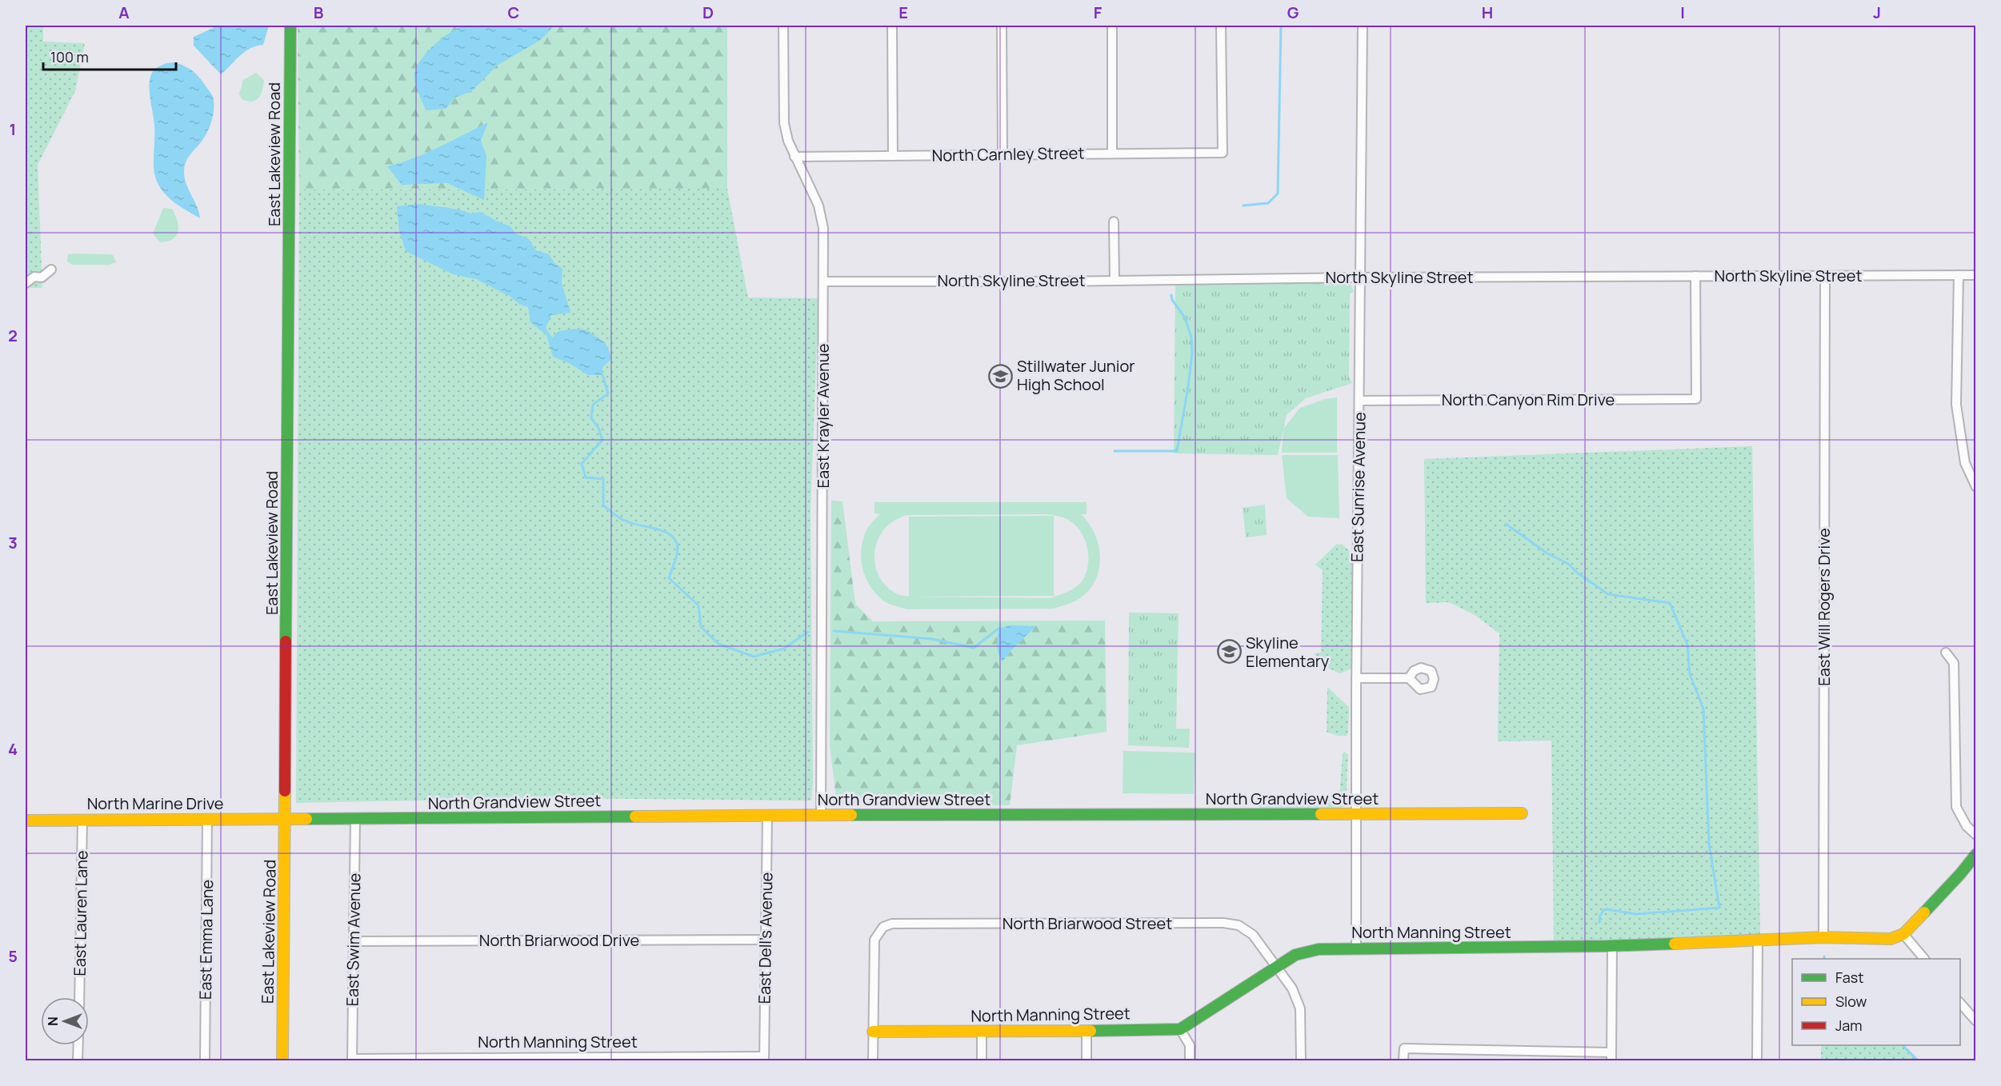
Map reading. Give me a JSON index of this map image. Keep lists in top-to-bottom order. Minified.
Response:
{"streets":{"street":["East Lakeview Road","North Carnley Street","North Skyline Street","North Canyon Rim Drive","East Krayler Avenue","East Sunrise Avenue","East Will Rogers Drive","North Grandview Street","North Marine Drive","East Lauren Lane","North Briarwood Street","North Manning Street","East Dell's Avenue","East Emma Lane","East Swim Avenue","North Briarwood Drive"]},"crossings":[["East Lakeview Road","North Grandview Street"],["East Lakeview Road","North Marine Drive"],["North Carnley Street","East Krayler Avenue"],["North Skyline Street","North Canyon Rim Drive"],["North Skyline Street","East Krayler Avenue"],["North Skyline Street","East Sunrise Avenue"],["North Skyline Street","East Will Rogers Drive"],["North Canyon Rim Drive","East Sunrise Avenue"],["East Krayler Avenue","North Grandview Street"],["East Sunrise Avenue","North Grandview Street"],["East Sunrise Avenue","North Manning Street"],["East Will Rogers Drive","North Manning Street"],["North Grandview Street","North Marine Drive"],["North Grandview Street","East Dell's Avenue"],["North Grandview Street","East Swim Avenue"],["North Marine Drive","East Lauren Lane"],["North Marine Drive","East Emma Lane"],["North Briarwood Street","North Manning Street"],["North Manning Street","East Dell's Avenue"],["North Manning Street","East Swim Avenue"],["East Dell's Avenue","North Briarwood Drive"],["East Swim Avenue","North Briarwood Drive"]],"places":{"school or university":["Stillwater Junior High School","Skyline Elementary"]},"legend":["Fast","Slow","Jam"],"scale_bar":"100 m","north":"left","grid":{"columns":["A","B","C","D","E","F","G","H","I","J"],"rows":["1","2","3","4","5"]}}
